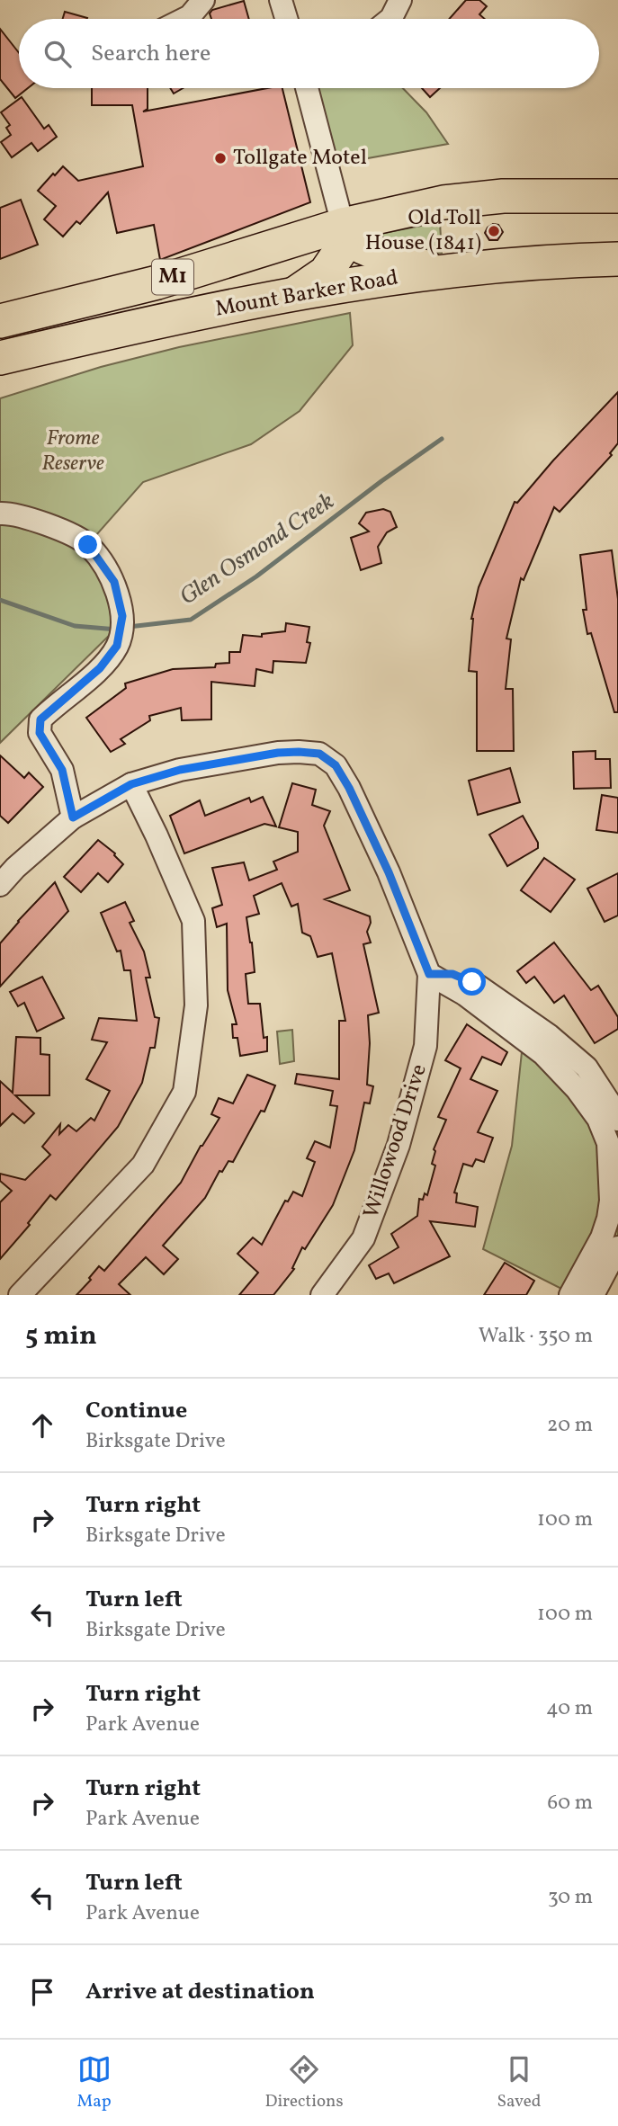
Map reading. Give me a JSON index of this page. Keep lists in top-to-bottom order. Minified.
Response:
{"streets":{"highway":["M1","Mount Barker Road"],"street":["Willowood Drive"]},"crossings":[["M1","Mount Barker Road"]],"water":["Glen Osmond Creek"],"parks":["Frome Reserve"],"places":["Tollgate Motel","Old Toll House (1841)"],"page":{"search":"Search here","heading":["5 min","Walk · 350 m"],"list":[["Continue","Birksgate Drive","20 m"],["Turn right","Birksgate Drive","100 m"],["Turn left","Birksgate Drive","100 m"],["Turn right","Park Avenue","40 m"],["Turn right","Park Avenue","60 m"],["Turn left","Park Avenue","30 m"],"Arrive at destination"],"nav":["Map","Directions","Saved"]}}
